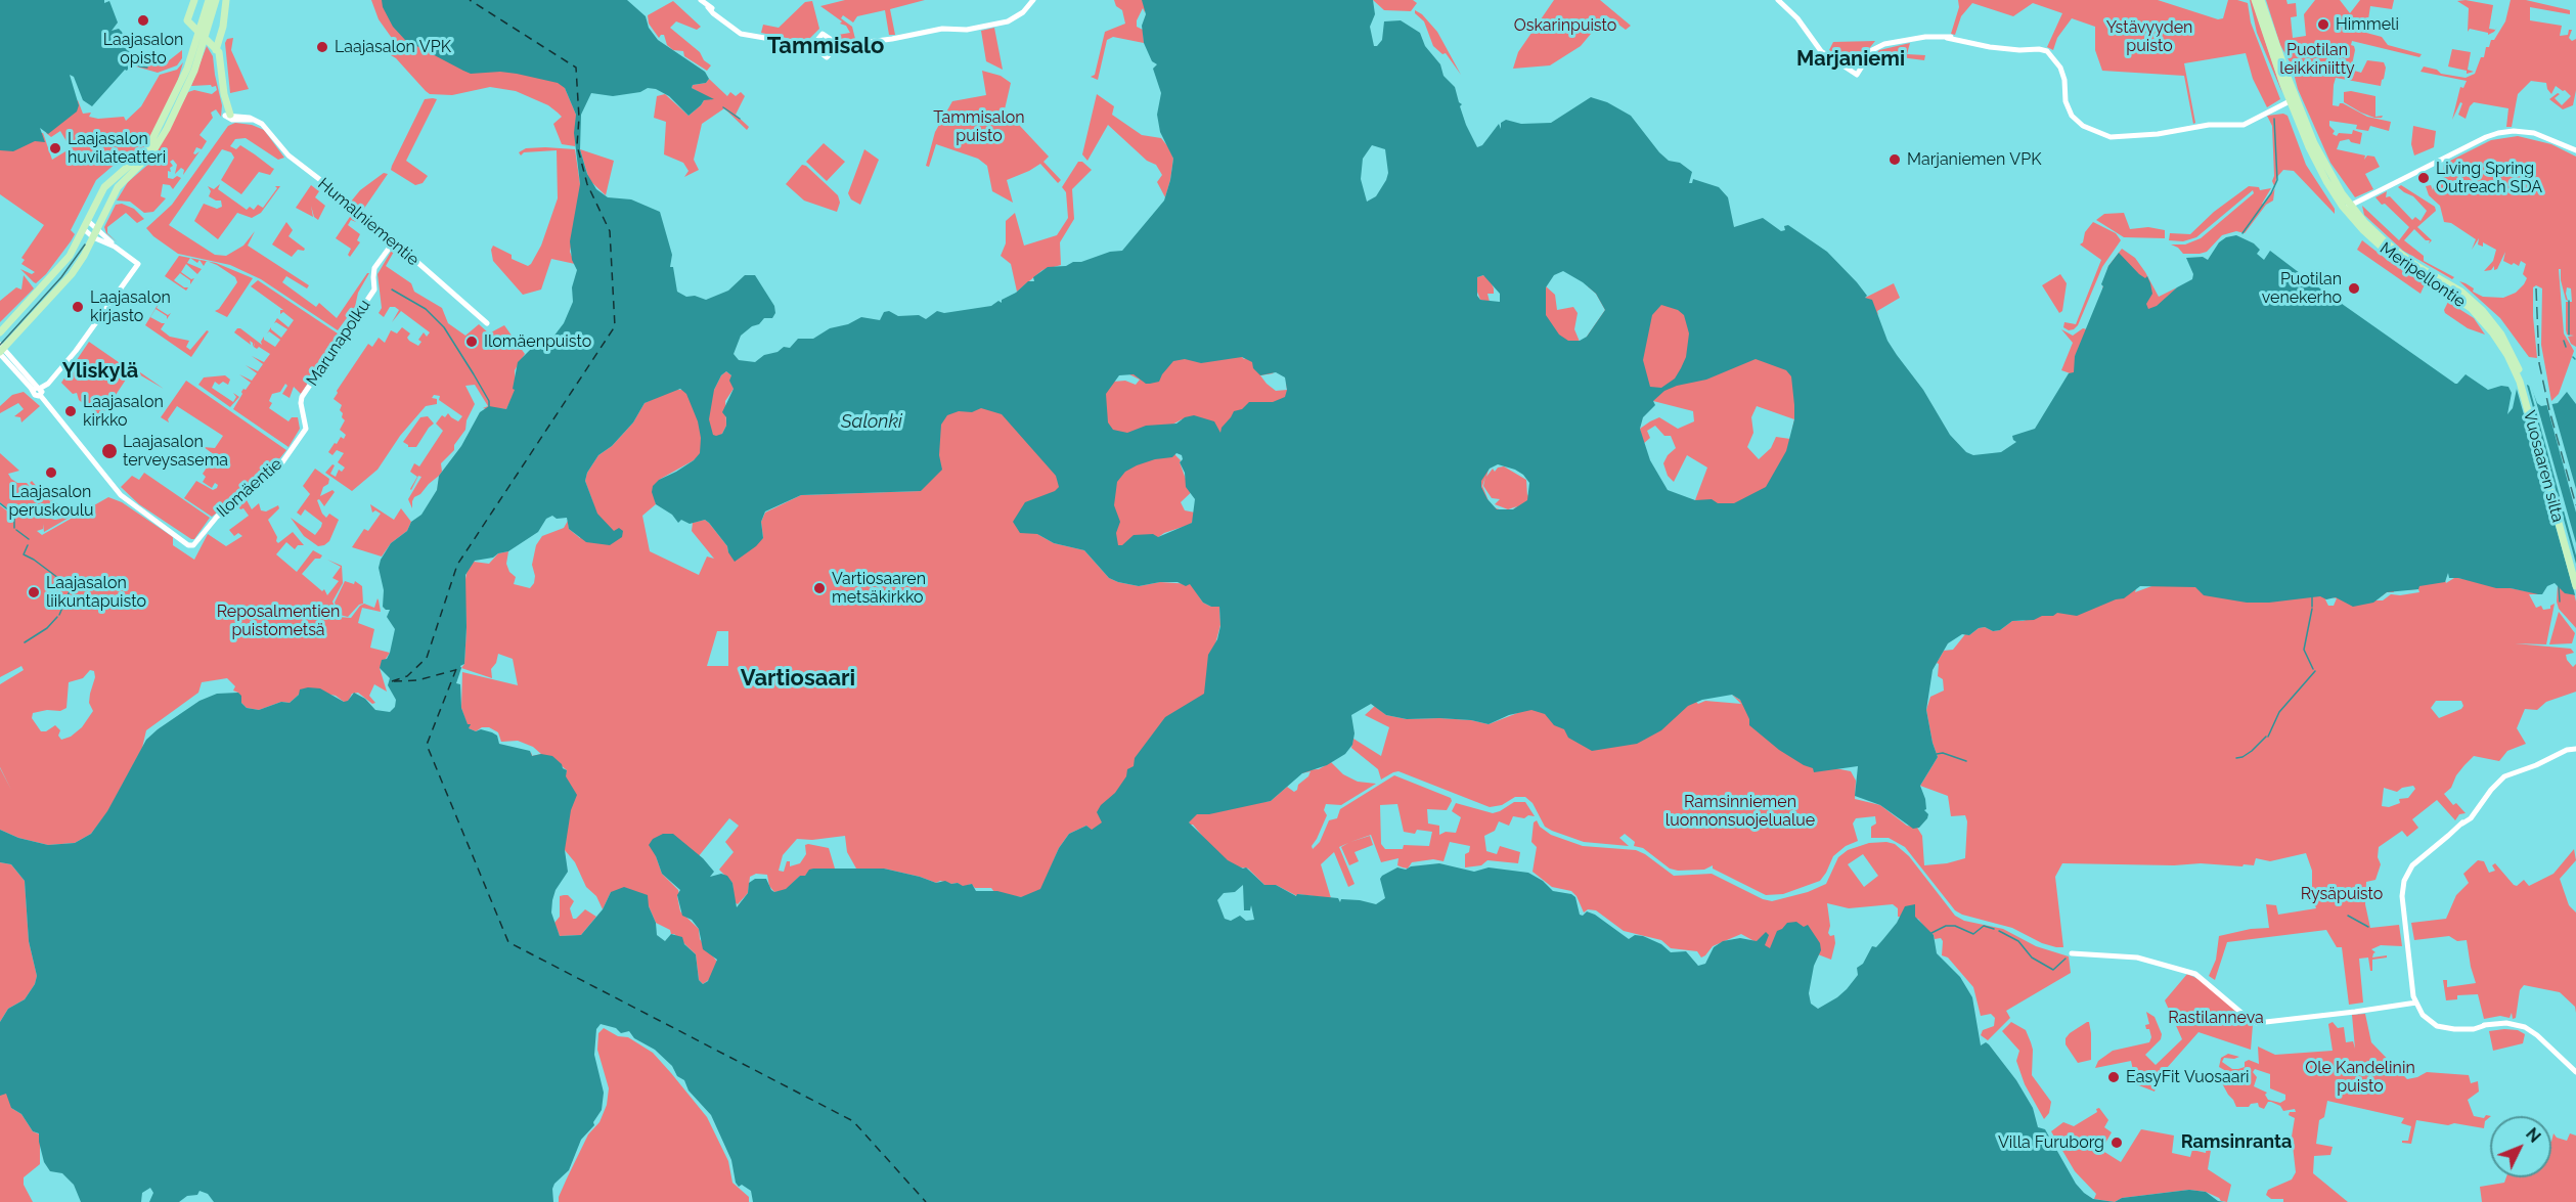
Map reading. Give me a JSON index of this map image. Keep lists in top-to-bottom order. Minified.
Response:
{"streets":{"main road":["Meripellontie","Vuosaaren silta"],"street":["Humalniementie","Marunapolku","Ilomäentie"]},"crossings":[["Humalniementie","Marunapolku"],["Meripellontie","Vuosaaren silta"],["Marunapolku","Ilomäentie"]],"districts":["Tammisalo","Marjaniemi","Yliskylä","Vartiosaari","Ramsinranta"],"water":["Salonki"],"parks":["Oskarinpuisto","Ystävyyden puisto","Puotilan leikkiniitty","Tammisalon puisto","Reposalmentien puistometsä","Ramsinniemen luonnonsuojelualue","Rysäpuisto","Rastilanneva","Ole Kandelinin puisto"],"places":["Laajasalon opisto","Himmeli","Laajasalon VPK","Laajasalon huvilateatteri","Marjaniemen VPK","Living Spring Outreach SDA","Puotilan venekerho","Laajasalon kirjasto","Ilomäenpuisto","Laajasalon kirkko","Laajasalon terveysasema","Laajasalon peruskoulu","Vartiosaaren metsäkirkko","Laajasalon liikuntapuisto","EasyFit Vuosaari","Villa Furuborg"],"north":"top right"}
